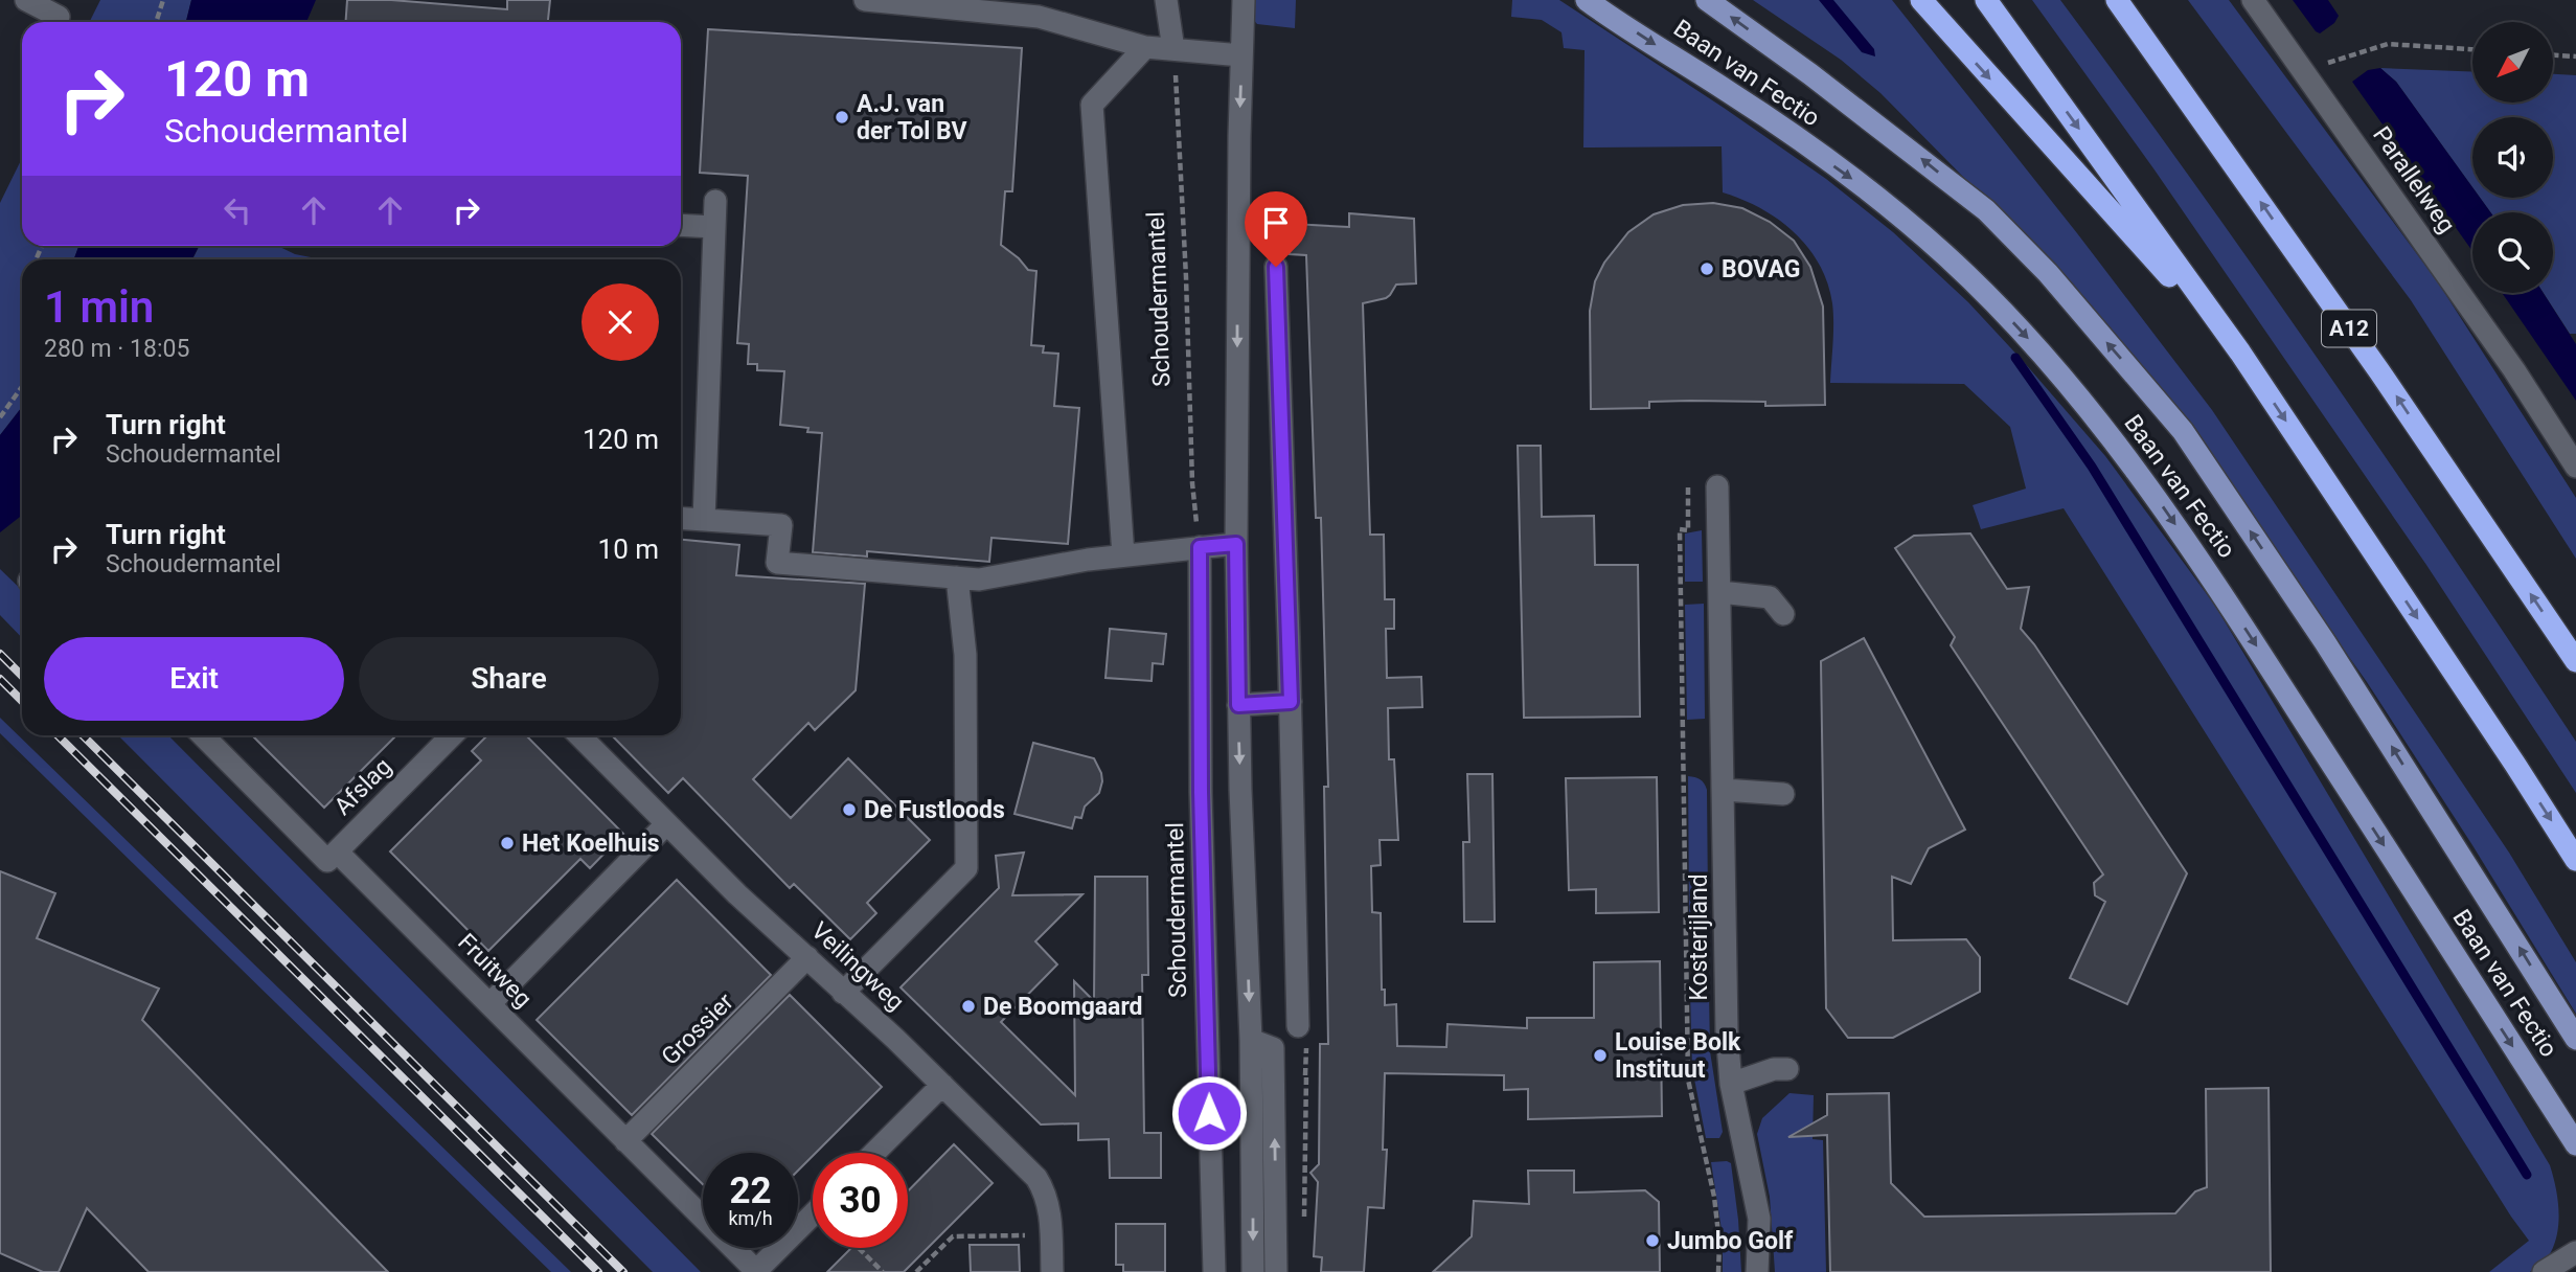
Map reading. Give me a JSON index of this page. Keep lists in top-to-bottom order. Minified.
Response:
{"streets":{"highway":["A12"],"main road":["Baan van Fectio"],"street":["Parallelweg","Schoudermantel","Afslag","Kosterijland","Veilingweg","Fruitweg","Grossier"]},"crossings":[["Afslag","Fruitweg"],["Veilingweg","Grossier"],["Fruitweg","Grossier"]],"places":["A.J. van der Tol BV","BOVAG","De Fustloods","Het Koelhuis","De Boomgaard","Louise Bolk Instituut","Jumbo Golf"],"north":"bottom left","page":{"turn":["120 m","Schoudermantel"],"heading":["1 min","280 m · 18:05"],"list":[{"name":"Turn right","note":"Schoudermantel","value":"120 m"},{"name":"Turn right","note":"Schoudermantel","value":"10 m"}],"buttons":["Exit","Share"],"speed":"22 km/h","limit":"30"}}
